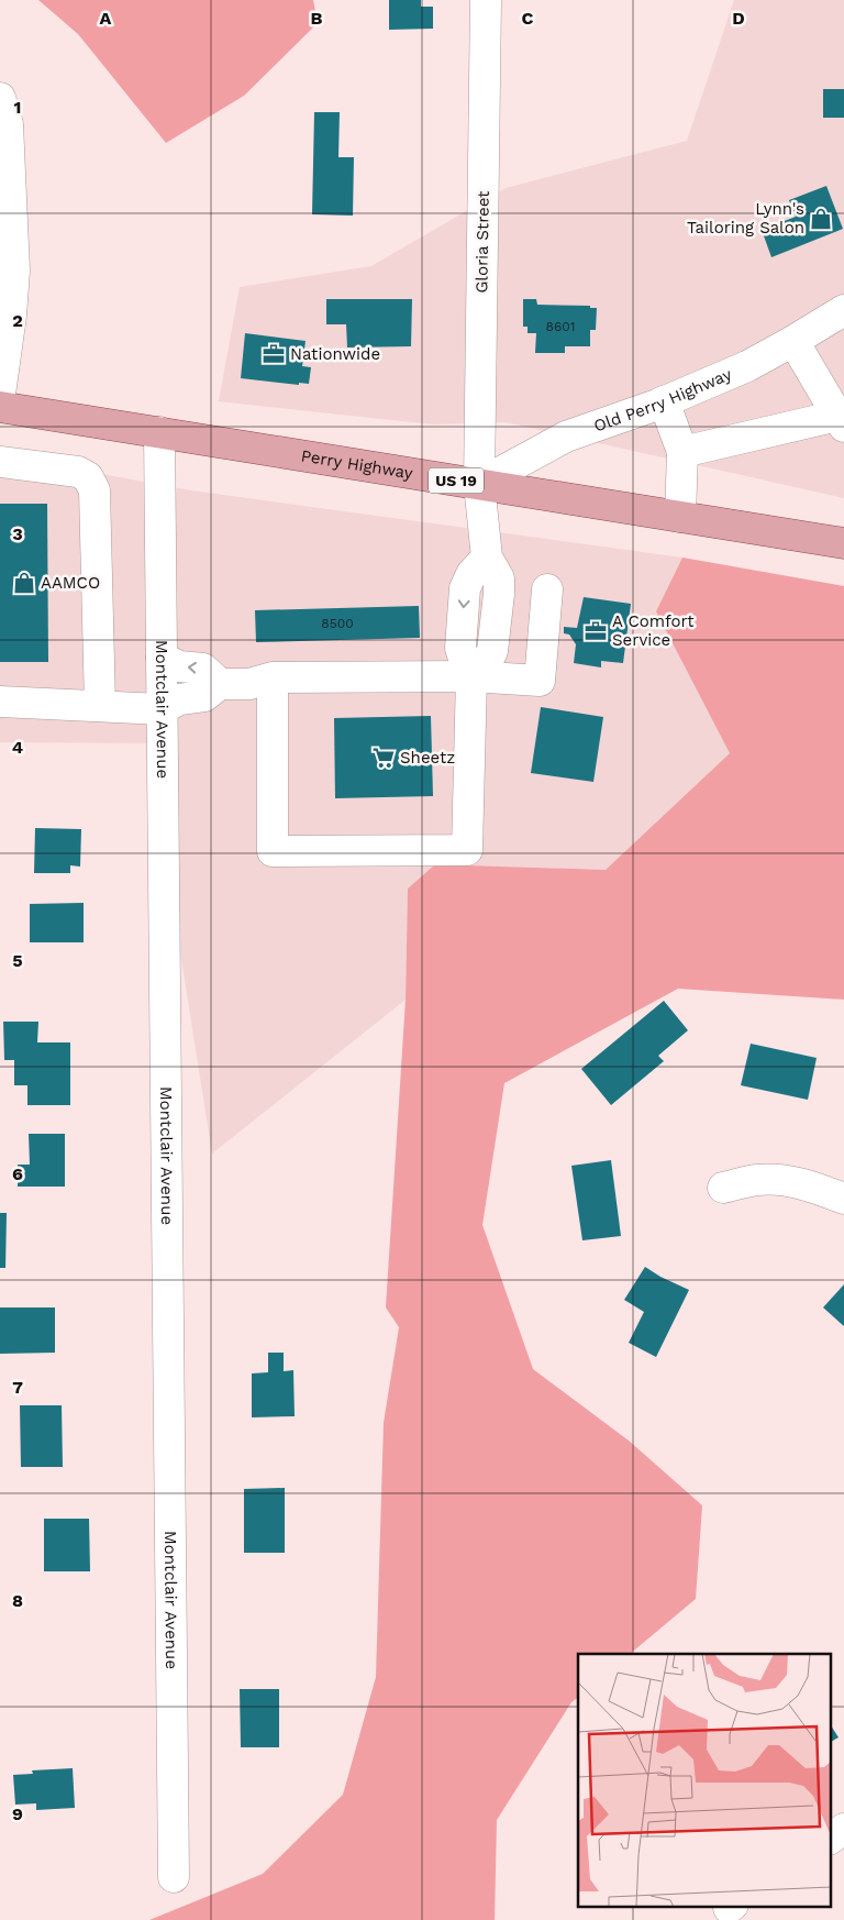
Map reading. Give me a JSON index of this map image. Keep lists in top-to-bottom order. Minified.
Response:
{"streets":{"main road":["Perry Highway","US 19"],"street":["Gloria Street","Old Perry Highway","Montclair Avenue"]},"crossings":[["Gloria Street","Old Perry Highway"],["Gloria Street","Perry Highway"],["Old Perry Highway","Perry Highway"],["Perry Highway","Montclair Avenue"]],"places":{"shop":["Lynn's Tailoring Salon","AAMCO"],"office":["Nationwide","A Comfort Service"],"supermarket":["Sheetz"]},"house_numbers":["8601","8500"],"grid":{"columns":["A","B","C","D"],"rows":["1","2","3","4","5","6","7","8","9"]}}
